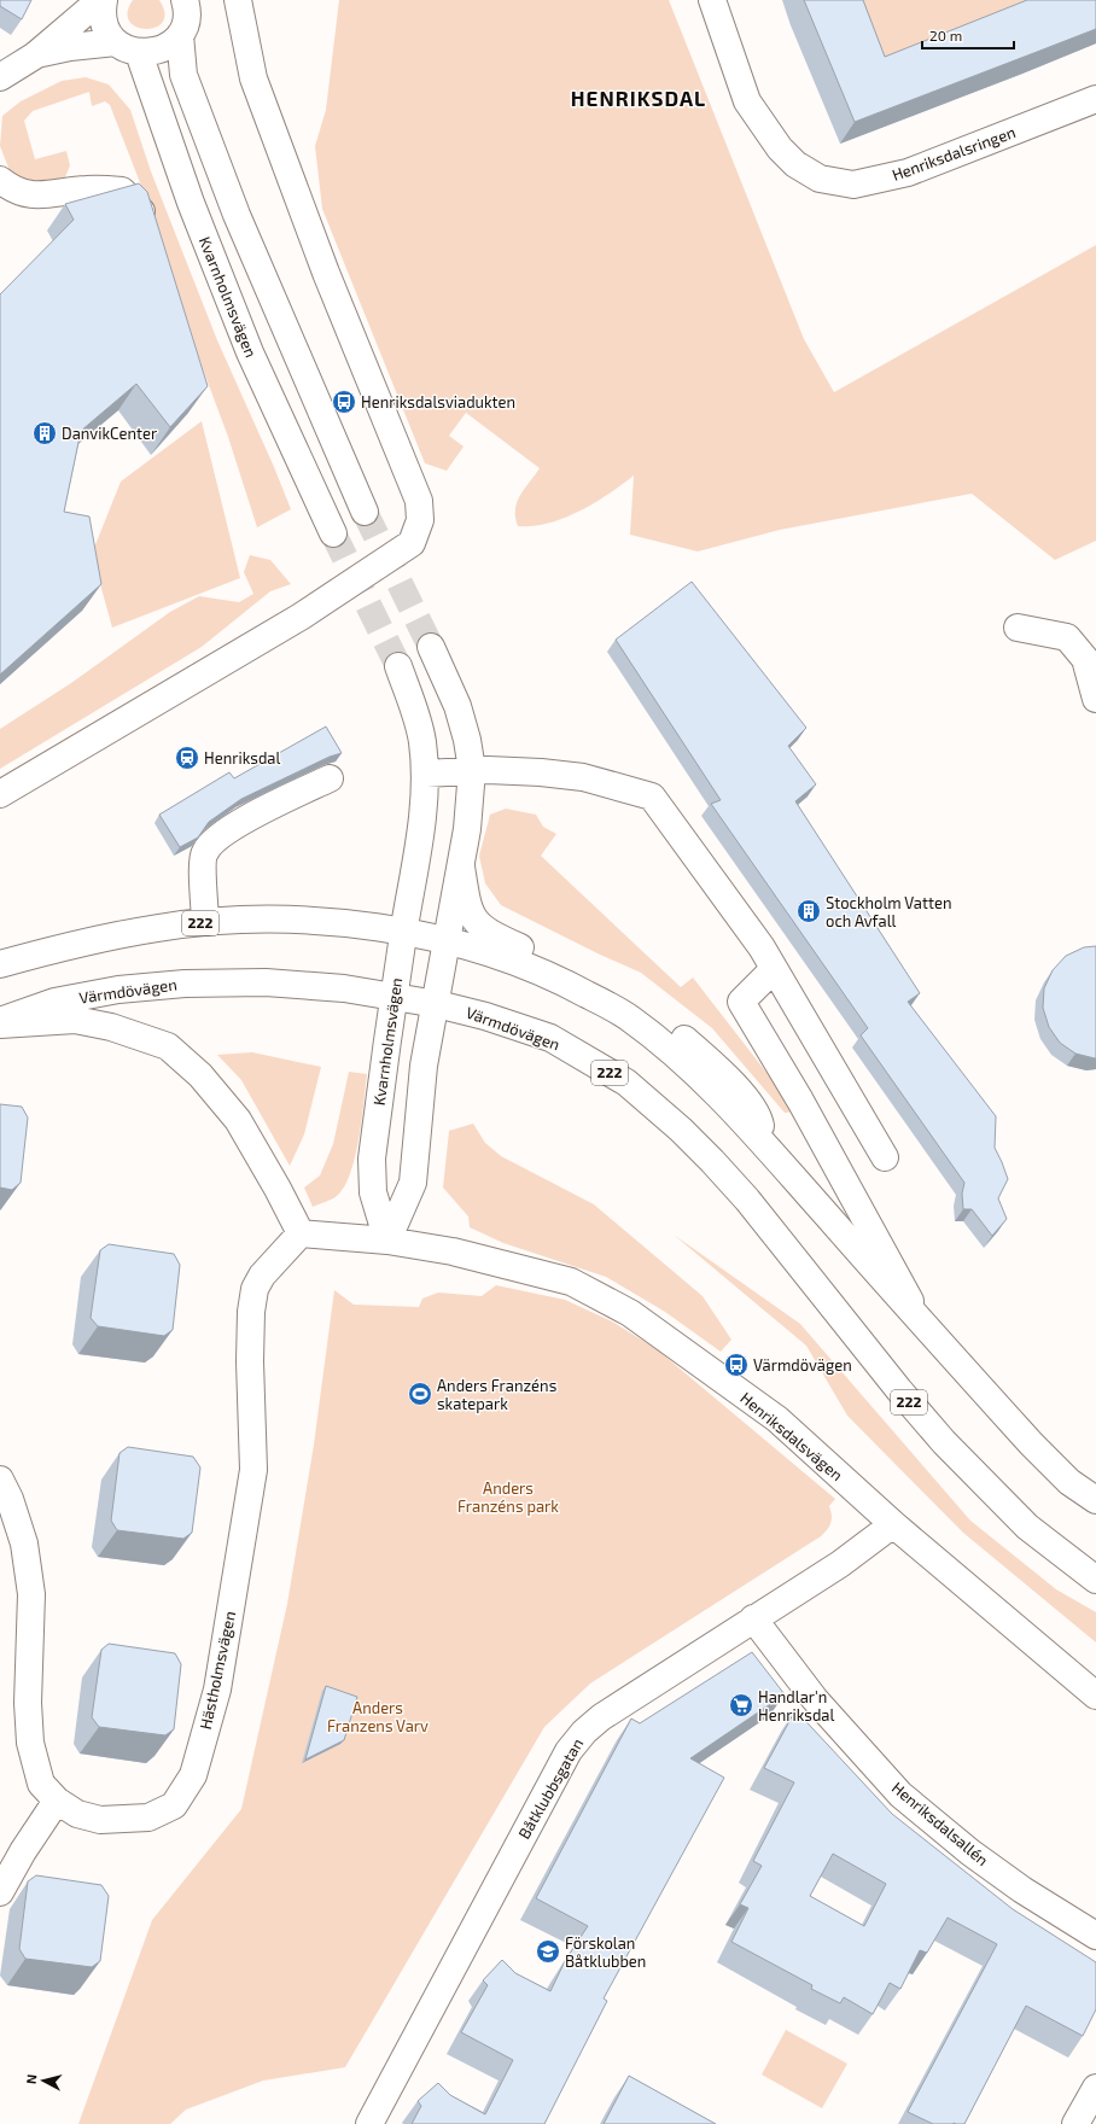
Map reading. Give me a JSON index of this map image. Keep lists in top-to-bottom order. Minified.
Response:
{"streets":{"street":["Henriksdalsringen","Kvarnholmsvägen","222","Värmdövägen","Henriksdalsvägen","Hästholmsvägen","Båtklubbsgatan","Henriksdalsallén"]},"crossings":[["Kvarnholmsvägen","222"],["Kvarnholmsvägen","Värmdövägen"],["Kvarnholmsvägen","Henriksdalsvägen"],["Henriksdalsvägen","Båtklubbsgatan"],["Båtklubbsgatan","Henriksdalsallén"]],"districts":["HENRIKSDAL"],"parks":["Anders Franzéns park","Anders Franzens Varv"],"places":{"bus stop":["Henriksdalsviadukten","Värmdövägen"],"building":["DanvikCenter","Stockholm Vatten och Avfall"],"station":["Henriksdal"],"sports":["Anders Franzéns skatepark"],"supermarket":["Handlar'n Henriksdal"],"school or university":["Förskolan Båtklubben"]},"scale_bar":"20 m","north":"left"}
